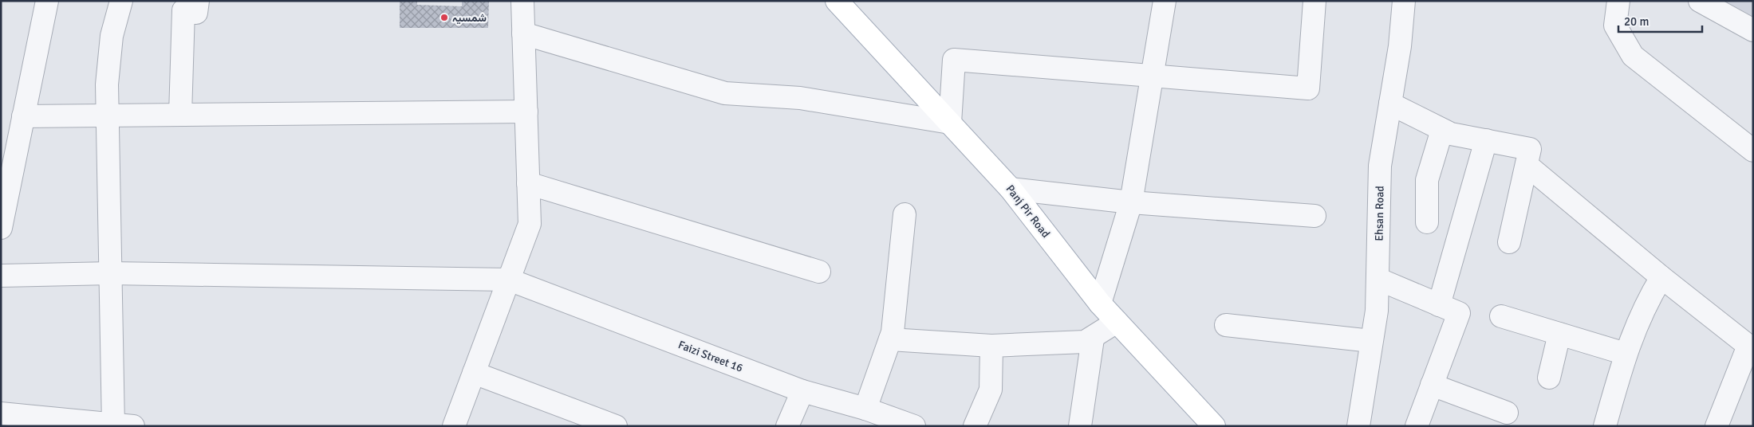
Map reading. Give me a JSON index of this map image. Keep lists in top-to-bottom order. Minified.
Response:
{"streets":{"main road":["Panj Pir Road"],"street":["Ehsan Road","Faizi Street 16"]},"places":["شمسیہ"],"scale_bar":"20 m"}
